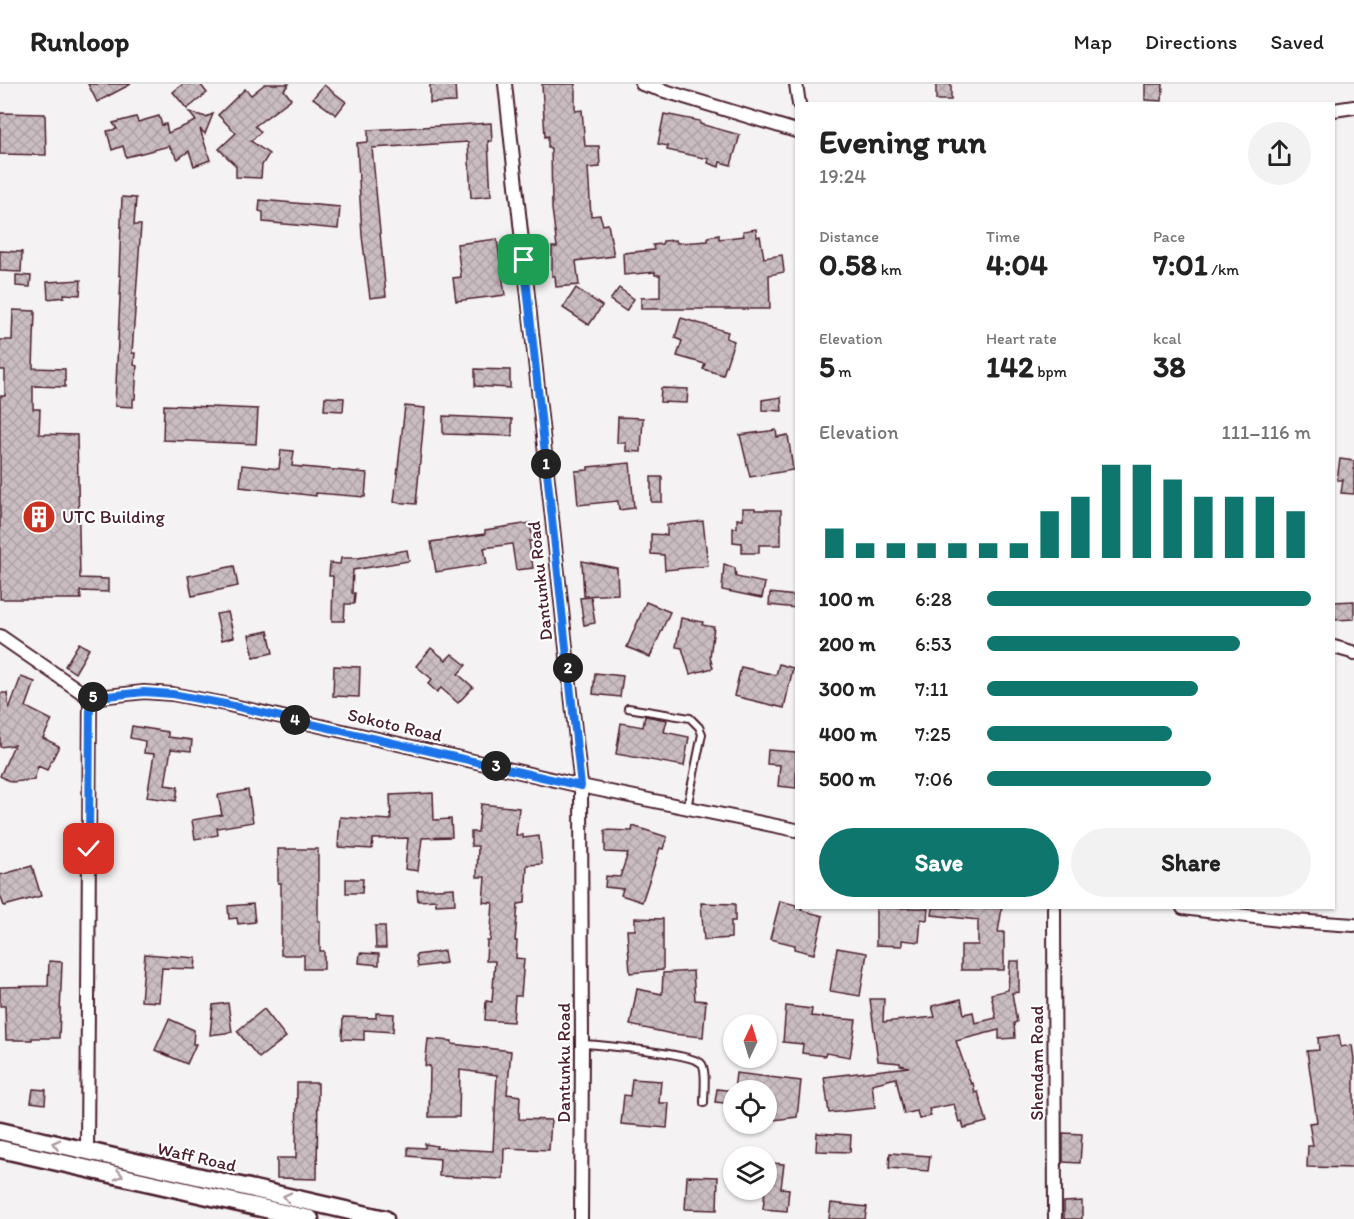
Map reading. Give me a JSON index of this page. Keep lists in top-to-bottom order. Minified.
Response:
{"streets":{"street":["Dantunku Road","Sokoto Road","Shendam Road","Waff Road"]},"crossings":[["Dantunku Road","Sokoto Road"]],"places":{"building":["UTC Building"]},"north":"top","page":{"header":"Runloop","nav":["Map","Directions","Saved"],"heading":["Evening run","19:24"],"stats":[["Distance","0.58 km"],["Time","4:04"],["Pace","7:01 /km"],["Elevation","5 m"],["Heart rate","142 bpm"],["kcal","38"]],"chart":["Elevation","111–116 m"],"pins":["1","2","5","4","3"],"list":[{"name":"100 m","note":"6:28"},{"name":"200 m","note":"6:53"},{"name":"300 m","note":"7:11"},{"name":"400 m","note":"7:25"},{"name":"500 m","note":"7:06"}],"buttons":["Save","Share"]}}
